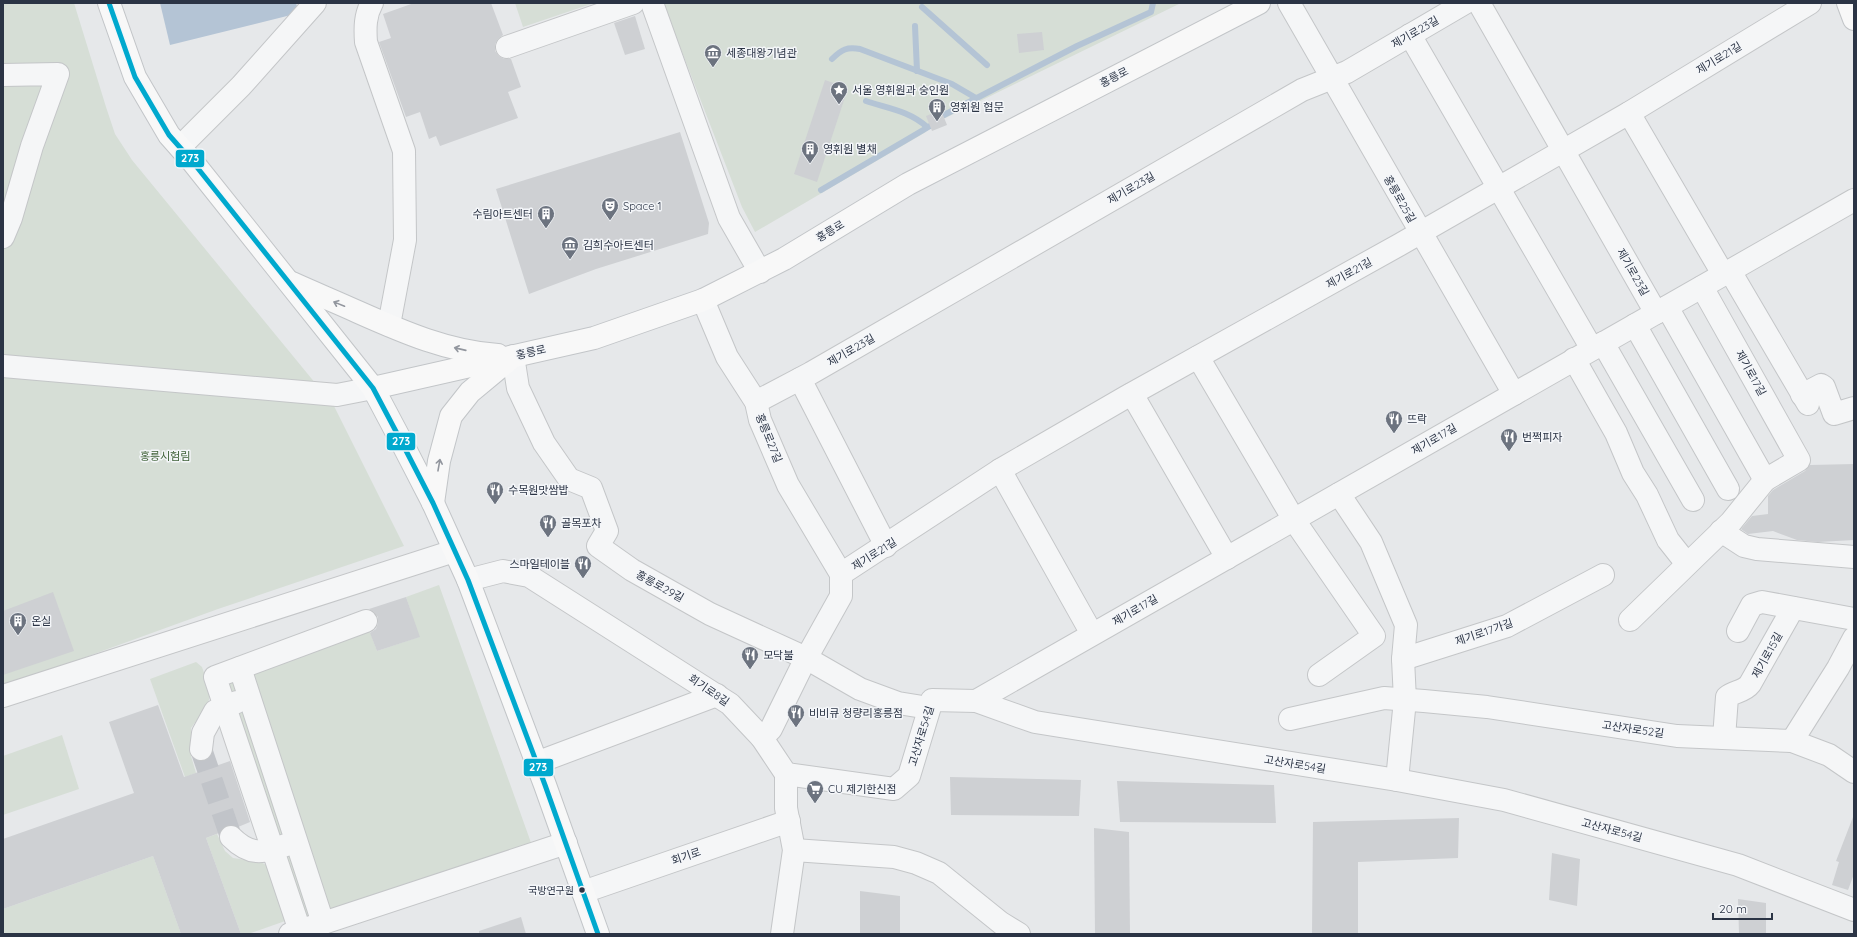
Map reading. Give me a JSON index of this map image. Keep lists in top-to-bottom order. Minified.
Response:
{"streets":{"main road":["홍릉로"],"street":["제기로23길","제기로21길","홍릉로25길","제기로17길","홍릉로27길","홍릉로29길","제기로17가길","제기로15길","회기로8길","고산자로52길","고산자로54길","회기로"]},"crossings":[["제기로23길","제기로21길"],["제기로23길","홍릉로25길"],["제기로23길","제기로17길"],["제기로23길","홍릉로27길"],["제기로21길","홍릉로25길"],["제기로21길","홍릉로27길"],["제기로21길","홍릉로29길"],["제기로21길","회기로8길"],["홍릉로","홍릉로27길"],["홍릉로","홍릉로29길"],["홍릉로25길","제기로17길"],["제기로17길","고산자로54길"],["홍릉로29길","고산자로54길"],["제기로15길","고산자로52길"],["회기로8길","고산자로54길"]],"parks":["홍릉시험림"],"places":{"museum":["세종대왕기념관","김희수아트센터"],"place":["서울 영휘원과 숭인원"],"building":["영휘원 협문","영휘원 별채","수림아트센터","온실"],"theatre":["Space 1"],"restaurant":["뜨락","번쩍피자","수목원맛쌈밥","골목포차","스마일테이블","모닥불","비비큐 청량리홍릉점"],"supermarket":["CU 제기한신점"],"other":["국방연구원"]},"lines":["transit line 273"],"scale_bar":"20 m"}
